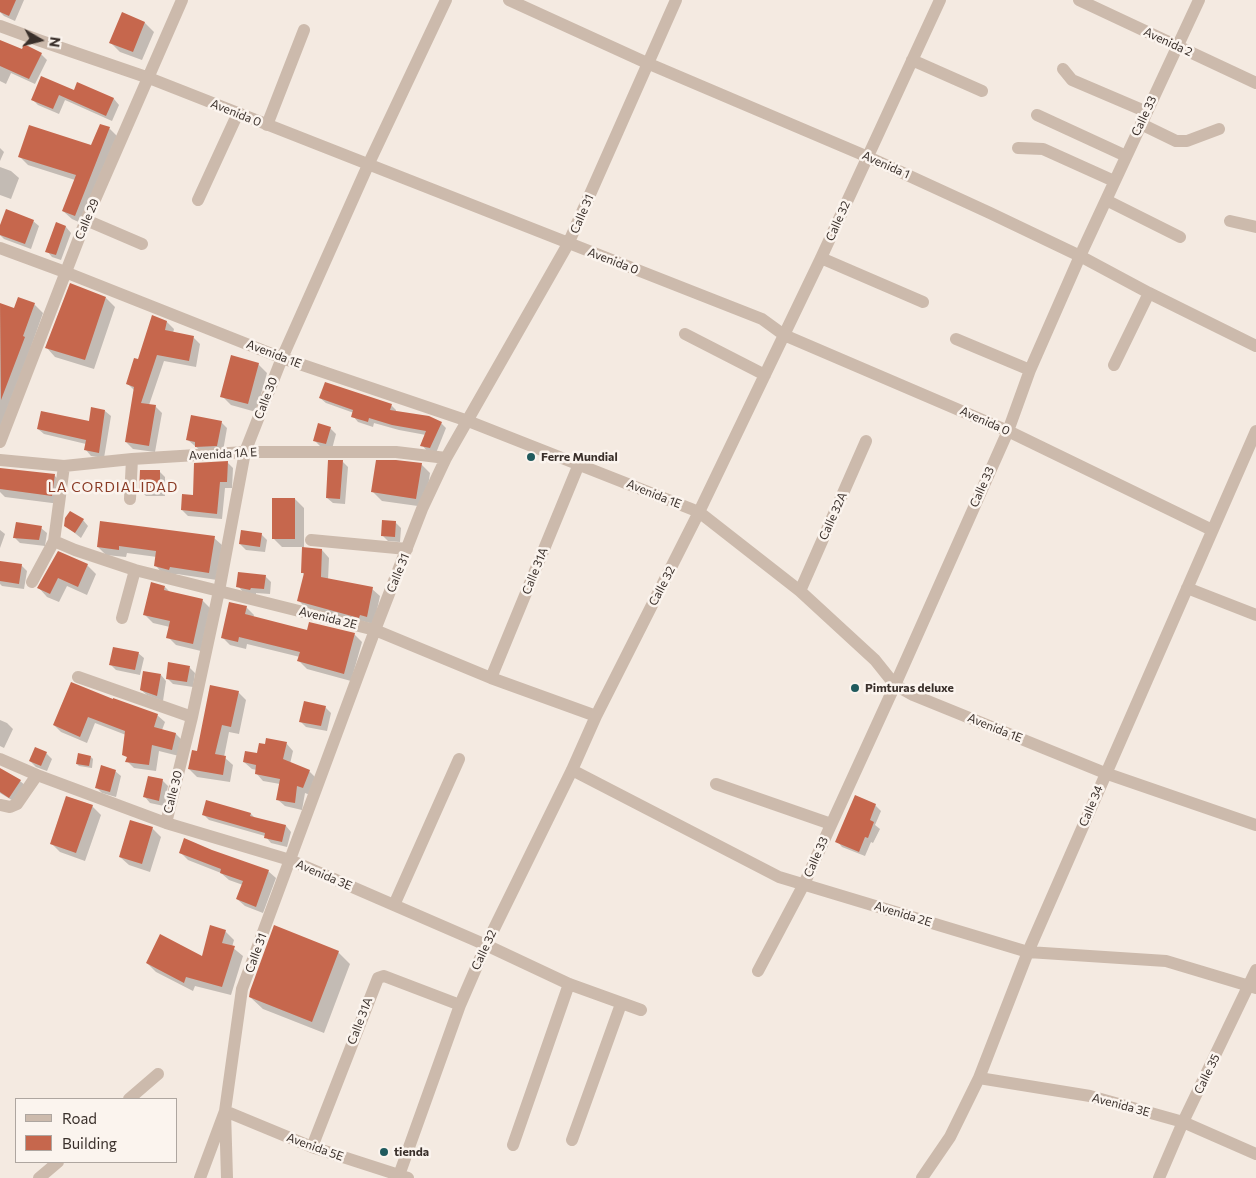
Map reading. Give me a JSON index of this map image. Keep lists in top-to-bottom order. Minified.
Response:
{"streets":{"street":["Avenida 2","Avenida 0","Calle 33","Avenida 1","Calle 31","Calle 29","Calle 32","Avenida 1E","Calle 30","Avenida 1A E","Calle 32A","Calle 31A","Avenida 2E","Calle 34","Avenida 3E","Calle 35","Avenida 5E"]},"crossings":[["Avenida 2","Calle 33"],["Avenida 0","Calle 33"],["Avenida 0","Calle 31"],["Avenida 0","Calle 29"],["Avenida 0","Calle 32"],["Avenida 0","Calle 30"],["Avenida 0","Calle 34"],["Calle 33","Avenida 1"],["Calle 33","Avenida 1E"],["Calle 33","Avenida 2E"],["Avenida 1","Calle 31"],["Avenida 1","Calle 32"],["Calle 31","Avenida 1E"],["Calle 31","Avenida 1A E"],["Calle 31","Avenida 2E"],["Calle 31","Avenida 3E"],["Calle 31","Avenida 5E"],["Calle 29","Avenida 1E"],["Calle 32","Avenida 1E"],["Calle 32","Calle 31A"],["Calle 32","Avenida 2E"],["Calle 32","Avenida 3E"],["Calle 32","Avenida 5E"],["Avenida 1E","Calle 30"],["Avenida 1E","Calle 32A"],["Avenida 1E","Calle 31A"],["Avenida 1E","Calle 34"],["Calle 30","Avenida 1A E"],["Calle 30","Avenida 2E"],["Calle 30","Avenida 3E"],["Calle 31A","Avenida 2E"],["Calle 31A","Avenida 5E"],["Avenida 2E","Calle 34"],["Avenida 2E","Calle 35"],["Calle 34","Avenida 3E"],["Avenida 3E","Calle 35"]],"districts":["LA CORDIALIDAD"],"places":["Ferre Mundial","Pimturas deluxe","tienda"],"legend":["Road","Building"],"north":"right"}
